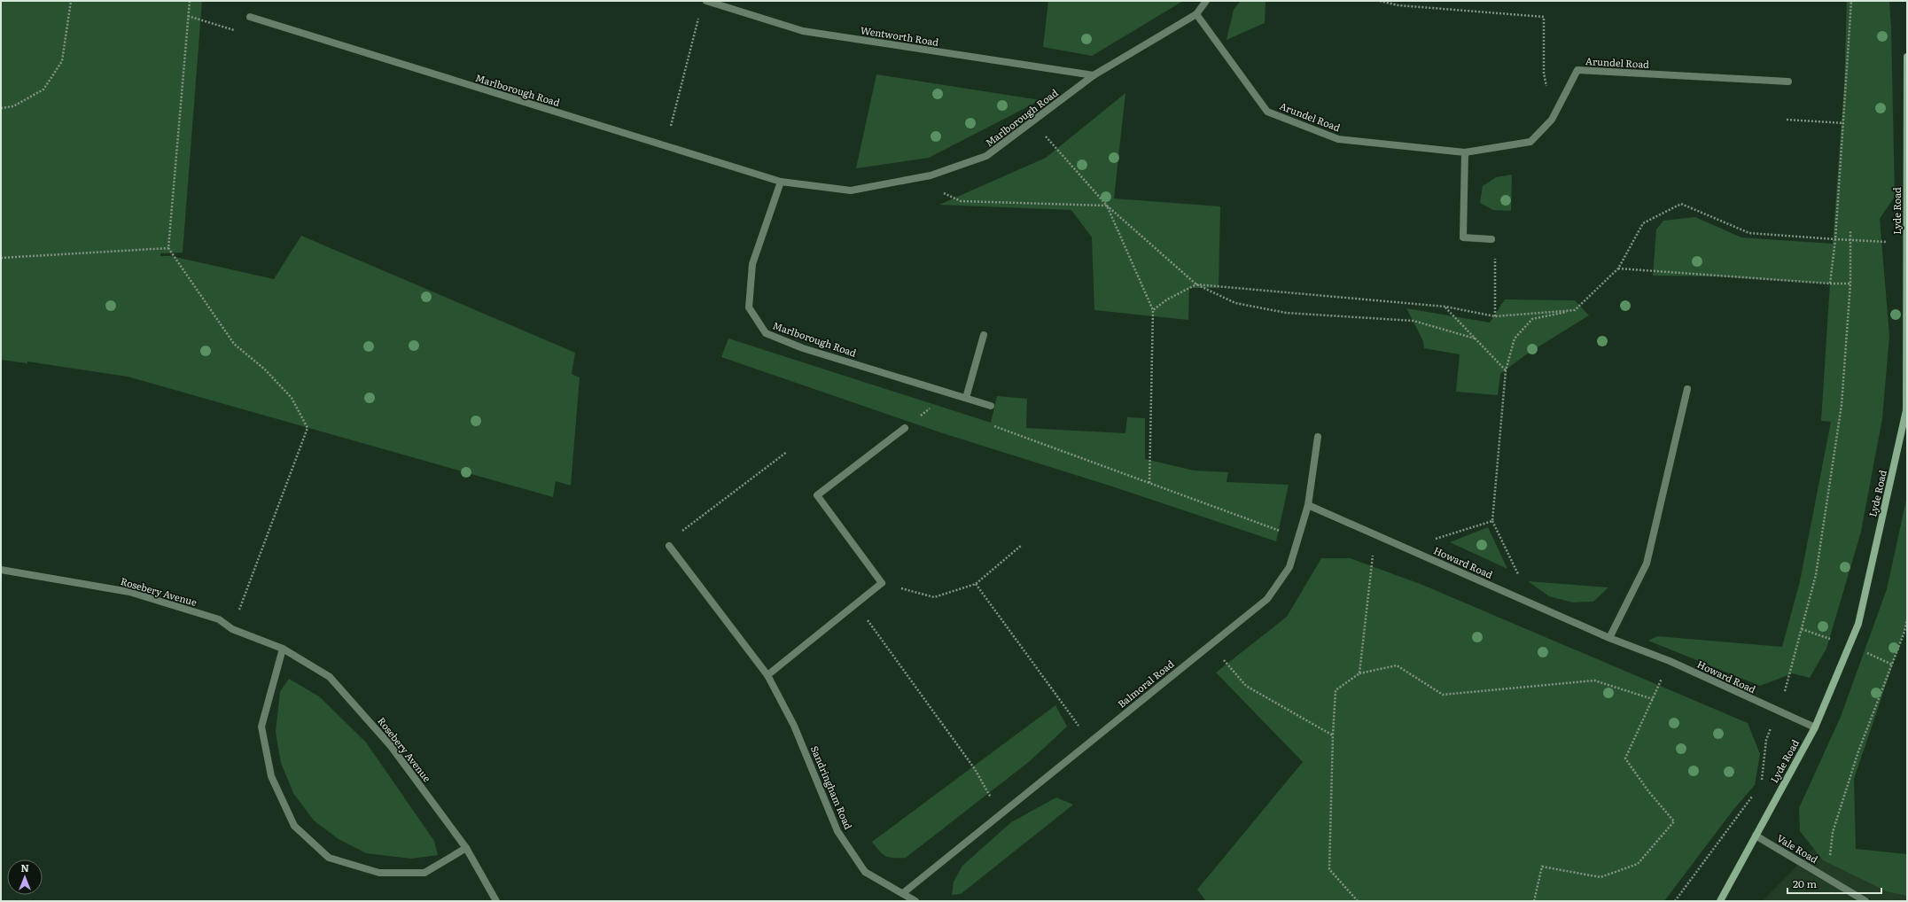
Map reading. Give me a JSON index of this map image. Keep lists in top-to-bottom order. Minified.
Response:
{"streets":{"street":["Wentworth Road","Arundel Road","Marlborough Road","Lyde Road","Howard Road","Rosebery Avenue","Balmoral Road","Sandringham Road","Vale Road"]},"crossings":[["Wentworth Road","Marlborough Road"],["Arundel Road","Marlborough Road"],["Lyde Road","Howard Road"],["Lyde Road","Vale Road"],["Howard Road","Balmoral Road"],["Balmoral Road","Sandringham Road"]],"scale_bar":"20 m","north":"top"}
